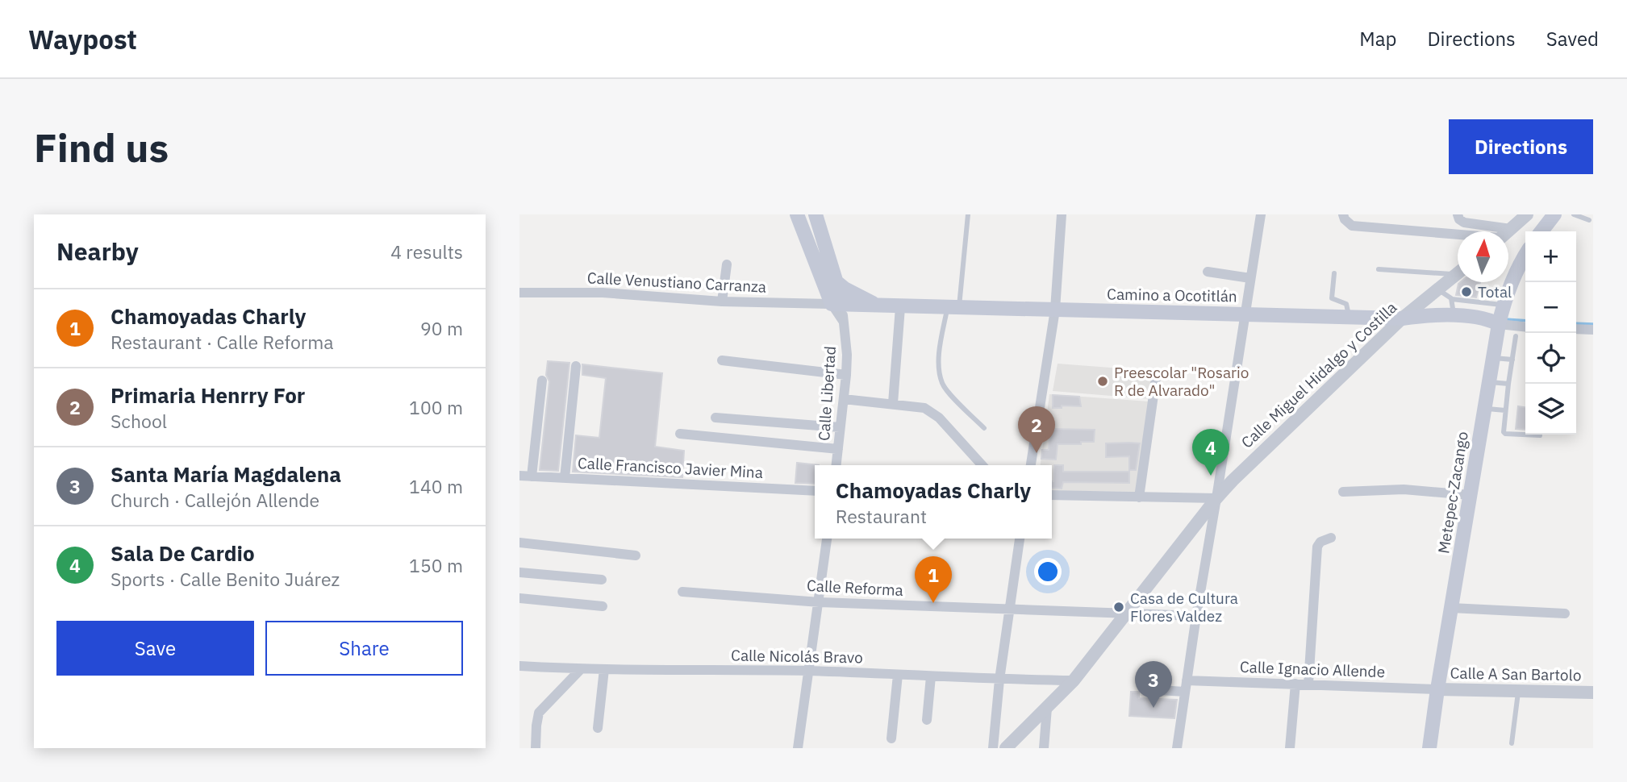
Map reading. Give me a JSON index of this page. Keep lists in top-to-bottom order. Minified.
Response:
{"streets":{"main road":["Camino a Ocotitlán","Metepec-Zacango"],"street":["Calle Venustiano Carranza","Calle Miguel Hidalgo y Costilla","Calle Libertad","Calle Francisco Javier Mina","Calle Reforma","Calle Nicolás Bravo","Calle Ignacio Allende","Calle A San Bartolo"]},"crossings":[["Calle Venustiano Carranza","Camino a Ocotitlán"],["Calle Venustiano Carranza","Calle Libertad"],["Camino a Ocotitlán","Calle Miguel Hidalgo y Costilla"],["Camino a Ocotitlán","Calle Libertad"],["Camino a Ocotitlán","Metepec-Zacango"],["Calle Miguel Hidalgo y Costilla","Calle Reforma"],["Calle Miguel Hidalgo y Costilla","Calle Nicolás Bravo"],["Metepec-Zacango","Calle Ignacio Allende"],["Metepec-Zacango","Calle A San Bartolo"],["Calle Ignacio Allende","Calle A San Bartolo"]],"places":["Total","Preescolar \"Rosario R de Alvarado\"","Casa de Cultura Flores Valdez"],"north":"top","page":{"header":"Waypost","nav":["Map","Directions","Saved"],"buttons":["Directions",["Save","Share"]],"title":"Find us","heading":["Nearby","4 results"],"map_buttons":["+","−"],"list":[{"mark":"1","name":"Chamoyadas Charly","note":"Restaurant · Calle Reforma","value":"90 m"},{"mark":"2","name":"Primaria Henrry For","note":"School","value":"100 m"},{"mark":"3","name":"Santa María Magdalena","note":"Church · Callejón Allende","value":"140 m"},{"mark":"4","name":"Sala De Cardio","note":"Sports · Calle Benito Juárez","value":"150 m"}],"pins":["2","4","1","3"],"popup":["Chamoyadas Charly","Restaurant"]}}
